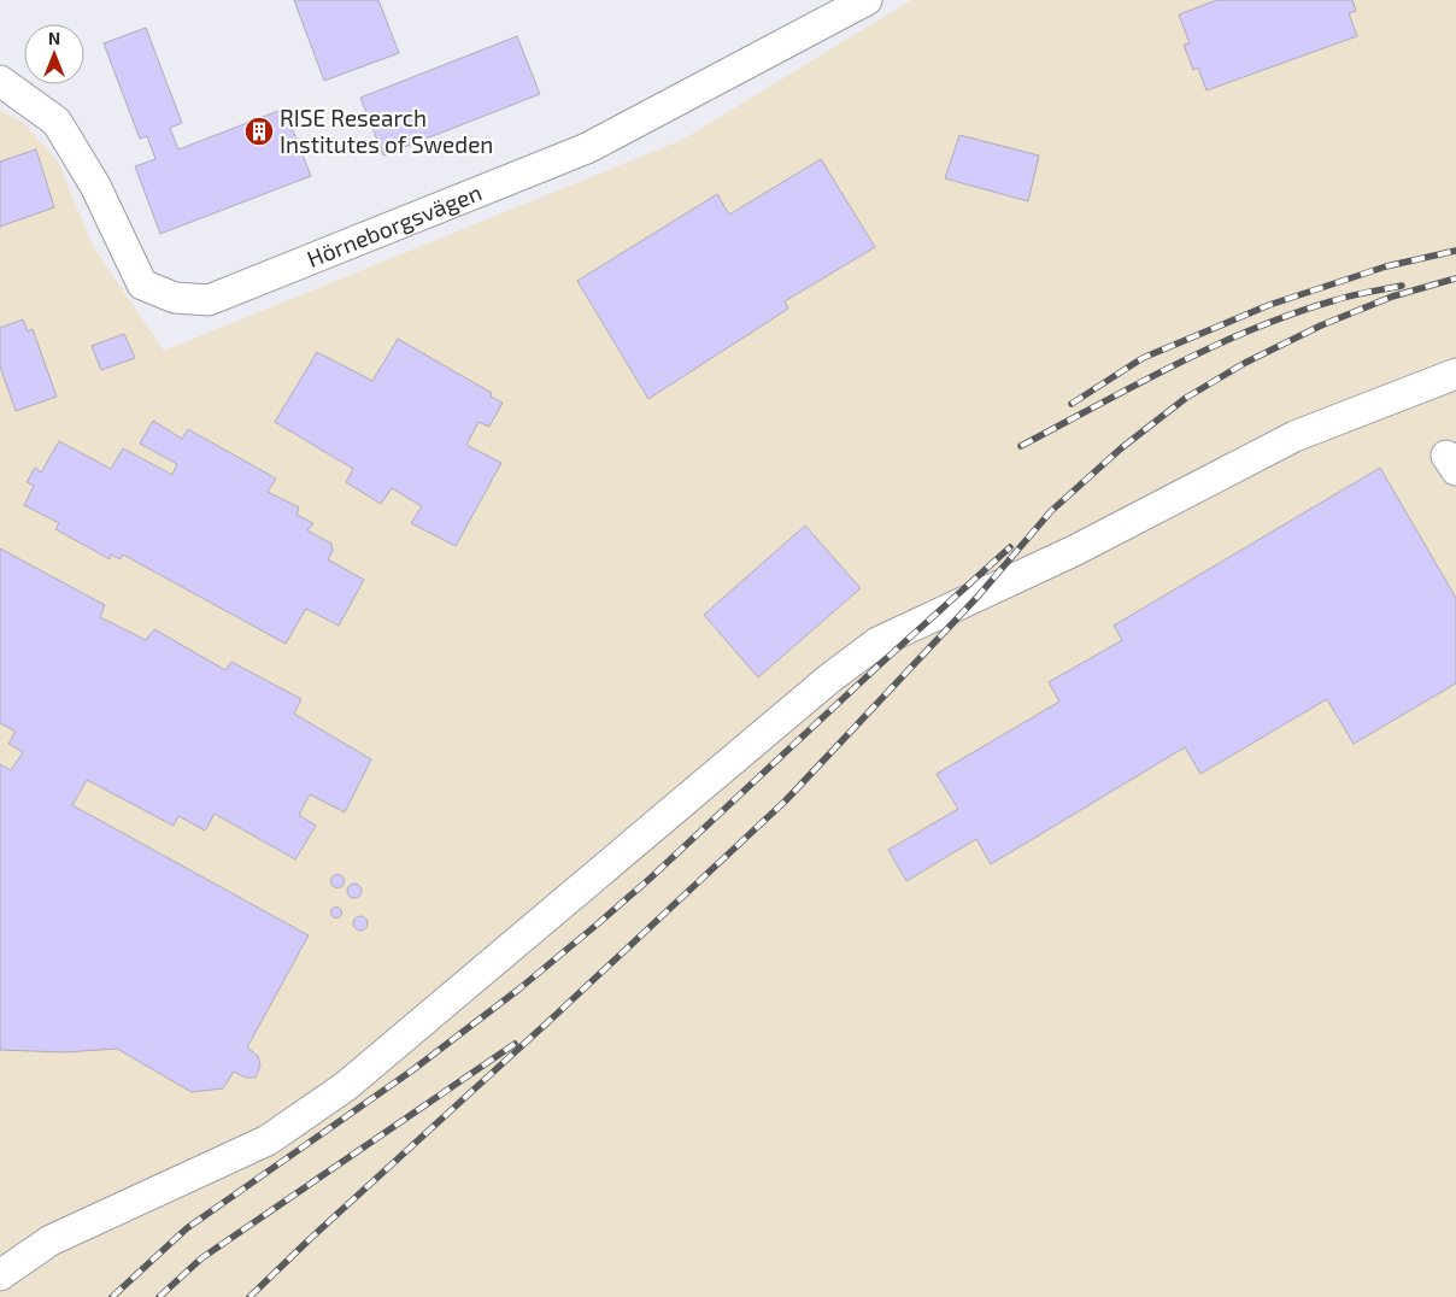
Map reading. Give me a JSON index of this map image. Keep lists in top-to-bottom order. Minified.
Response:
{"streets":{"street":["Hörneborgsvägen"]},"places":{"building":["RISE Research Institutes of Sweden"]},"north":"top"}
